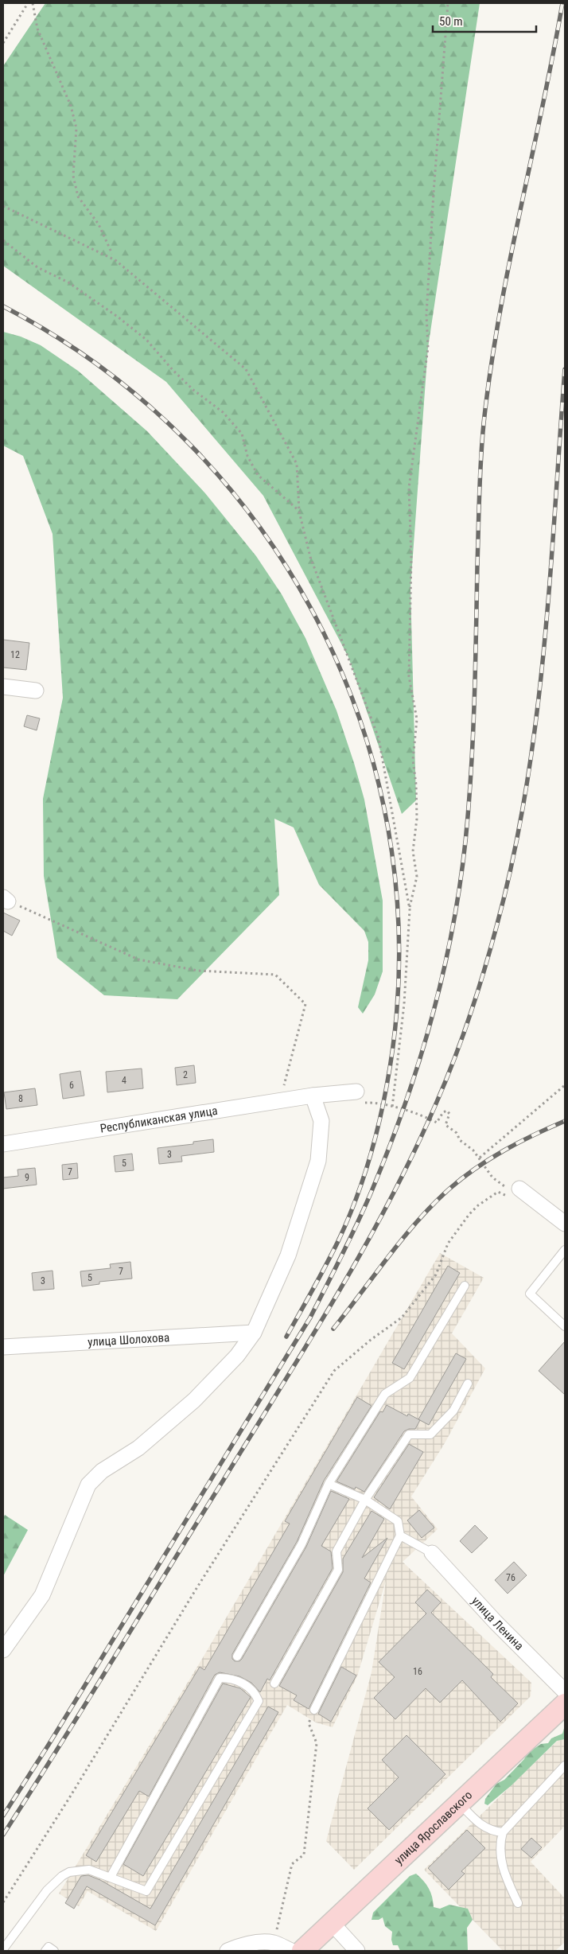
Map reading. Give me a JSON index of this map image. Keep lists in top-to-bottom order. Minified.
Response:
{"streets":{"street":["Республиканская улица","улица Шолохова","улица Ленина","улица Ярославского"]},"house_numbers":["12","2","4","6","8","3","5","7","9","7","5","3","76","16"],"scale_bar":"50 m"}
